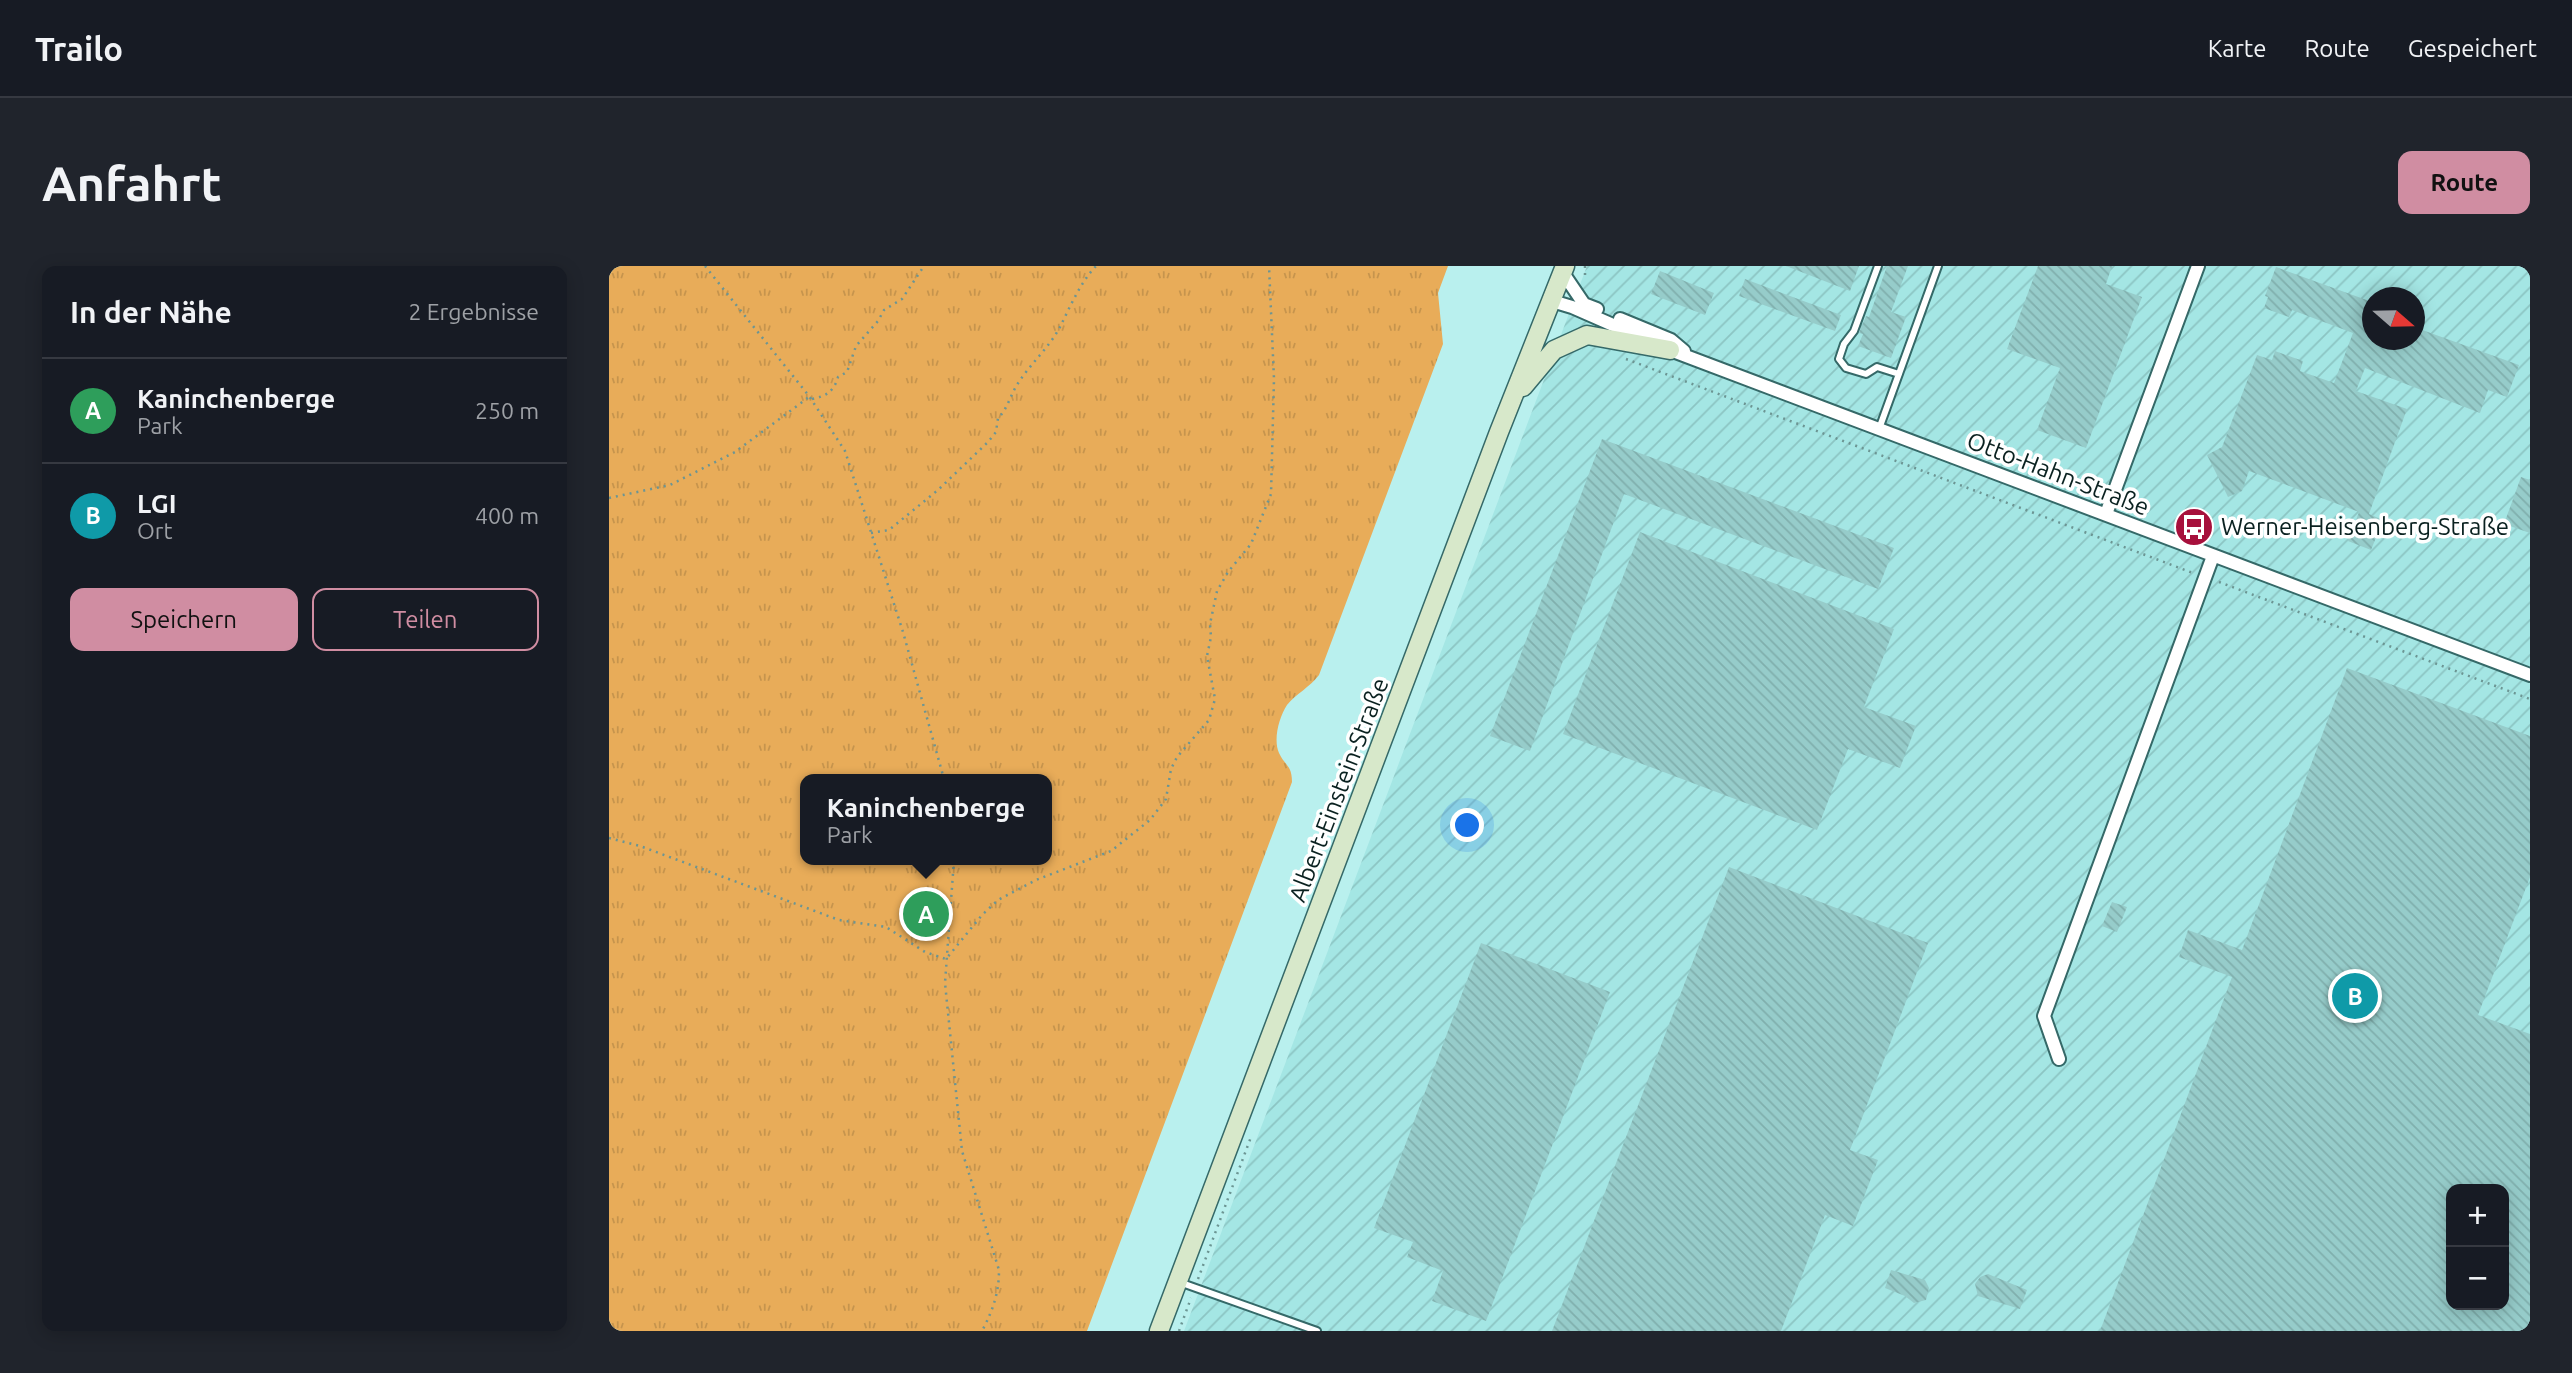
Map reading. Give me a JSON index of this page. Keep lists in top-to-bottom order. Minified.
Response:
{"streets":{"main road":["Albert-Einstein-Straße"],"street":["Otto-Hahn-Straße"]},"crossings":[["Otto-Hahn-Straße","Albert-Einstein-Straße"]],"places":{"bus stop":["Werner-Heisenberg-Straße"]},"north":"right","page":{"header":"Trailo","nav":["Karte","Route","Gespeichert"],"buttons":["Route",["Speichern","Teilen"]],"title":"Anfahrt","heading":["In der Nähe","2 Ergebnisse"],"list":[{"mark":"A","name":"Kaninchenberge","note":"Park","value":"250 m"},{"mark":"B","name":"LGI","note":"Ort","value":"400 m"}],"popup":["Kaninchenberge","Park"],"pins":["A","B"],"map_buttons":["+","−"]}}
